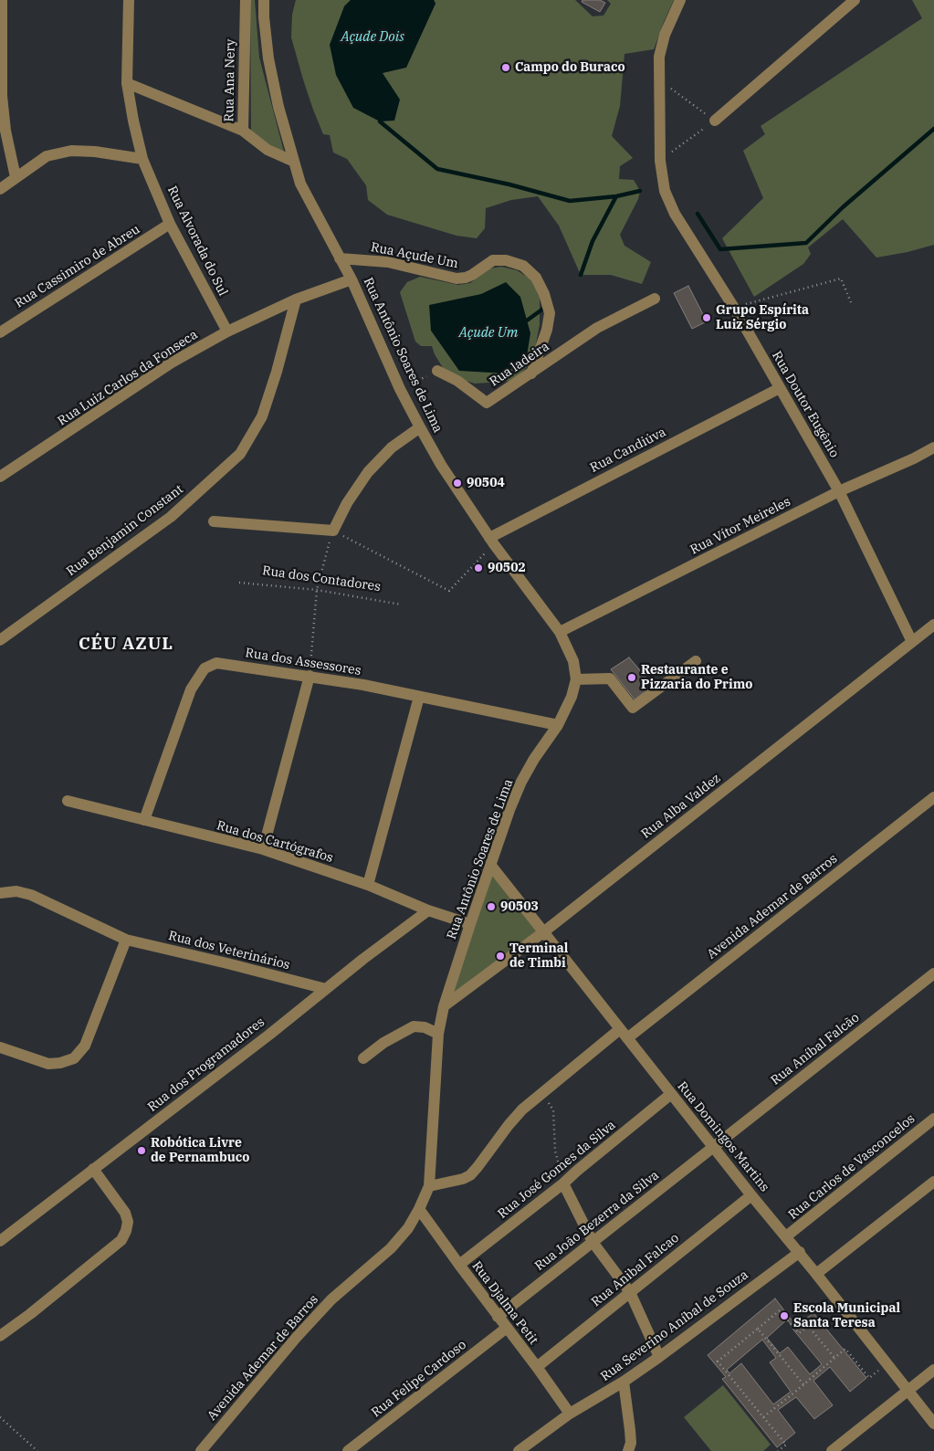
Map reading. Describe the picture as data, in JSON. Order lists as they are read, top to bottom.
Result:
{
  "streets": {
    "street": [
      "Rua Ana Nery",
      "Rua Alvorada do Sul",
      "Rua Açude Um",
      "Rua Cassimiro de Abreu",
      "Rua Antônio Soares de Lima",
      "Rua ladeira",
      "Rua Luiz Carlos da Fonseca",
      "Rua Doutor Eugênio",
      "Rua Candiúva",
      "Rua Vítor Meireles",
      "Rua Benjamin Constant",
      "Rua dos Assessores",
      "Rua Alba Valdez",
      "Rua dos Cartógrafos",
      "Avenida Ademar de Barros",
      "Rua dos Veterinários",
      "Rua Aníbal Falcão",
      "Rua dos Programadores",
      "Rua Domingos Martins",
      "Rua Carlos de Vasconcelos",
      "Rua José Gomes da Silva",
      "Rua João Bezerra da Silva",
      "Rua Anibal Falcao",
      "Rua Djalma Petit",
      "Rua Severino Aníbal de Souza",
      "Rua Felipe Cardoso"
    ],
    "path": ["Rua dos Contadores"]
  },
  "crossings": [
    ["Rua Ana Nery", "Rua Antônio Soares de Lima"],
    ["Rua Alvorada do Sul", "Rua Cassimiro de Abreu"],
    ["Rua Alvorada do Sul", "Rua Luiz Carlos da Fonseca"],
    ["Rua Açude Um", "Rua Antônio Soares de Lima"],
    ["Rua Açude Um", "Rua ladeira"],
    ["Rua Antônio Soares de Lima", "Rua Luiz Carlos da Fonseca"],
    ["Rua Antônio Soares de Lima", "Rua Candiúva"],
    ["Rua Antônio Soares de Lima", "Rua Vítor Meireles"],
    ["Rua Antônio Soares de Lima", "Rua dos Assessores"],
    ["Rua Antônio Soares de Lima", "Rua Alba Valdez"],
    ["Rua Antônio Soares de Lima", "Rua dos Cartógrafos"],
    ["Rua Antônio Soares de Lima", "Avenida Ademar de Barros"],
    ["Rua Antônio Soares de Lima", "Rua Domingos Martins"],
    ["Rua Luiz Carlos da Fonseca", "Rua Benjamin Constant"],
    ["Rua Doutor Eugênio", "Rua Candiúva"],
    ["Rua Doutor Eugênio", "Rua Vítor Meireles"],
    ["Rua Doutor Eugênio", "Rua Alba Valdez"],
    ["Rua dos Assessores", "Rua dos Cartógrafos"],
    ["Rua Alba Valdez", "Rua Domingos Martins"],
    ["Rua dos Cartógrafos", "Rua dos Programadores"],
    ["Avenida Ademar de Barros", "Rua Domingos Martins"],
    ["Avenida Ademar de Barros", "Rua Djalma Petit"],
    ["Rua dos Veterinários", "Rua dos Programadores"],
    ["Rua Aníbal Falcão", "Rua Domingos Martins"],
    ["Rua Aníbal Falcão", "Rua João Bezerra da Silva"],
    ["Rua Domingos Martins", "Rua Carlos de Vasconcelos"],
    ["Rua Domingos Martins", "Rua José Gomes da Silva"],
    ["Rua Domingos Martins", "Rua João Bezerra da Silva"],
    ["Rua Domingos Martins", "Rua Anibal Falcao"],
    ["Rua Domingos Martins", "Rua Severino Aníbal de Souza"],
    ["Rua José Gomes da Silva", "Rua Djalma Petit"],
    ["Rua João Bezerra da Silva", "Rua Djalma Petit"],
    ["Rua Anibal Falcao", "Rua Djalma Petit"],
    ["Rua Djalma Petit", "Rua Severino Aníbal de Souza"],
    ["Rua Djalma Petit", "Rua Felipe Cardoso"]
  ],
  "districts": ["CÉU AZUL"],
  "water": ["Açude Dois", "Açude Um"],
  "places": [
    "Campo do Buraco",
    "Grupo Espírita Luiz Sérgio",
    "90504",
    "90502",
    "Restaurante e Pizzaria do Primo",
    "90503",
    "Terminal de Timbi",
    "Robótica Livre de Pernambuco",
    "Escola Municipal Santa Teresa"
  ]
}
